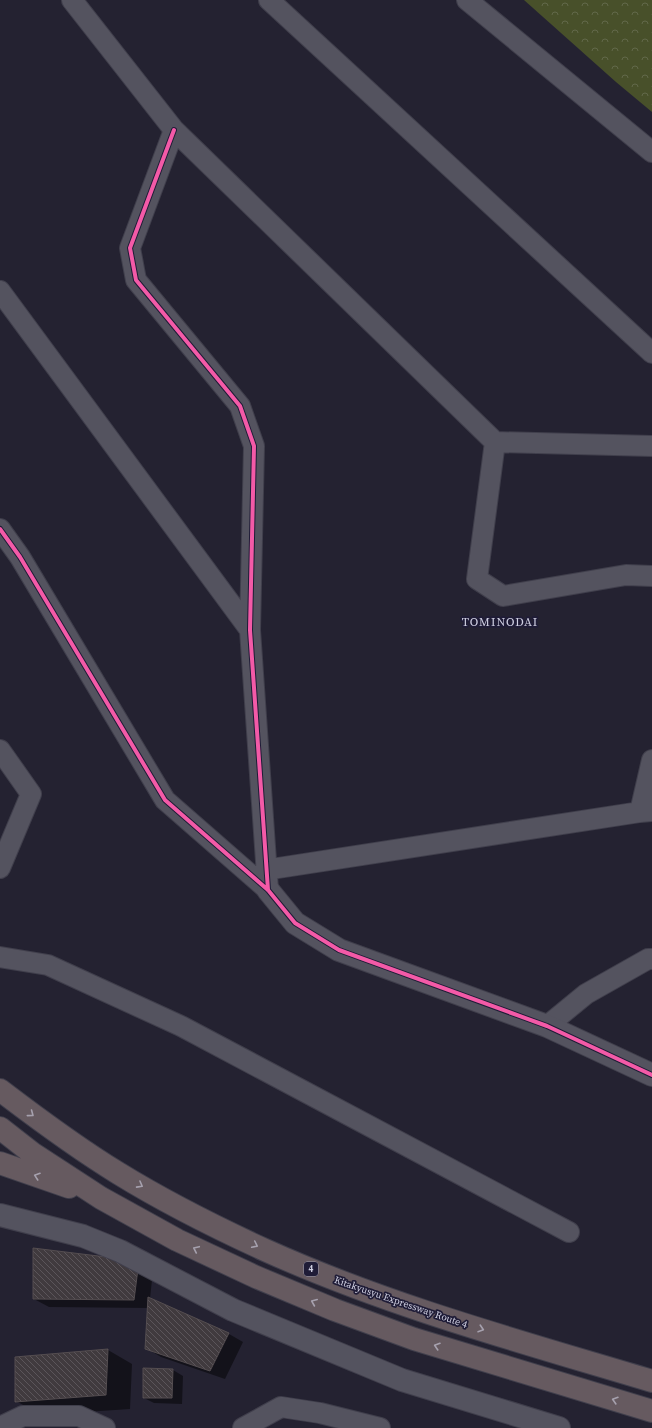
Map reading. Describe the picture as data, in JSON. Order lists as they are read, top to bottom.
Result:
{
  "streets": {
    "highway": ["4", "Kitakyusyu Expressway Route 4"]
  },
  "districts": ["TOMINODAI"]
}
